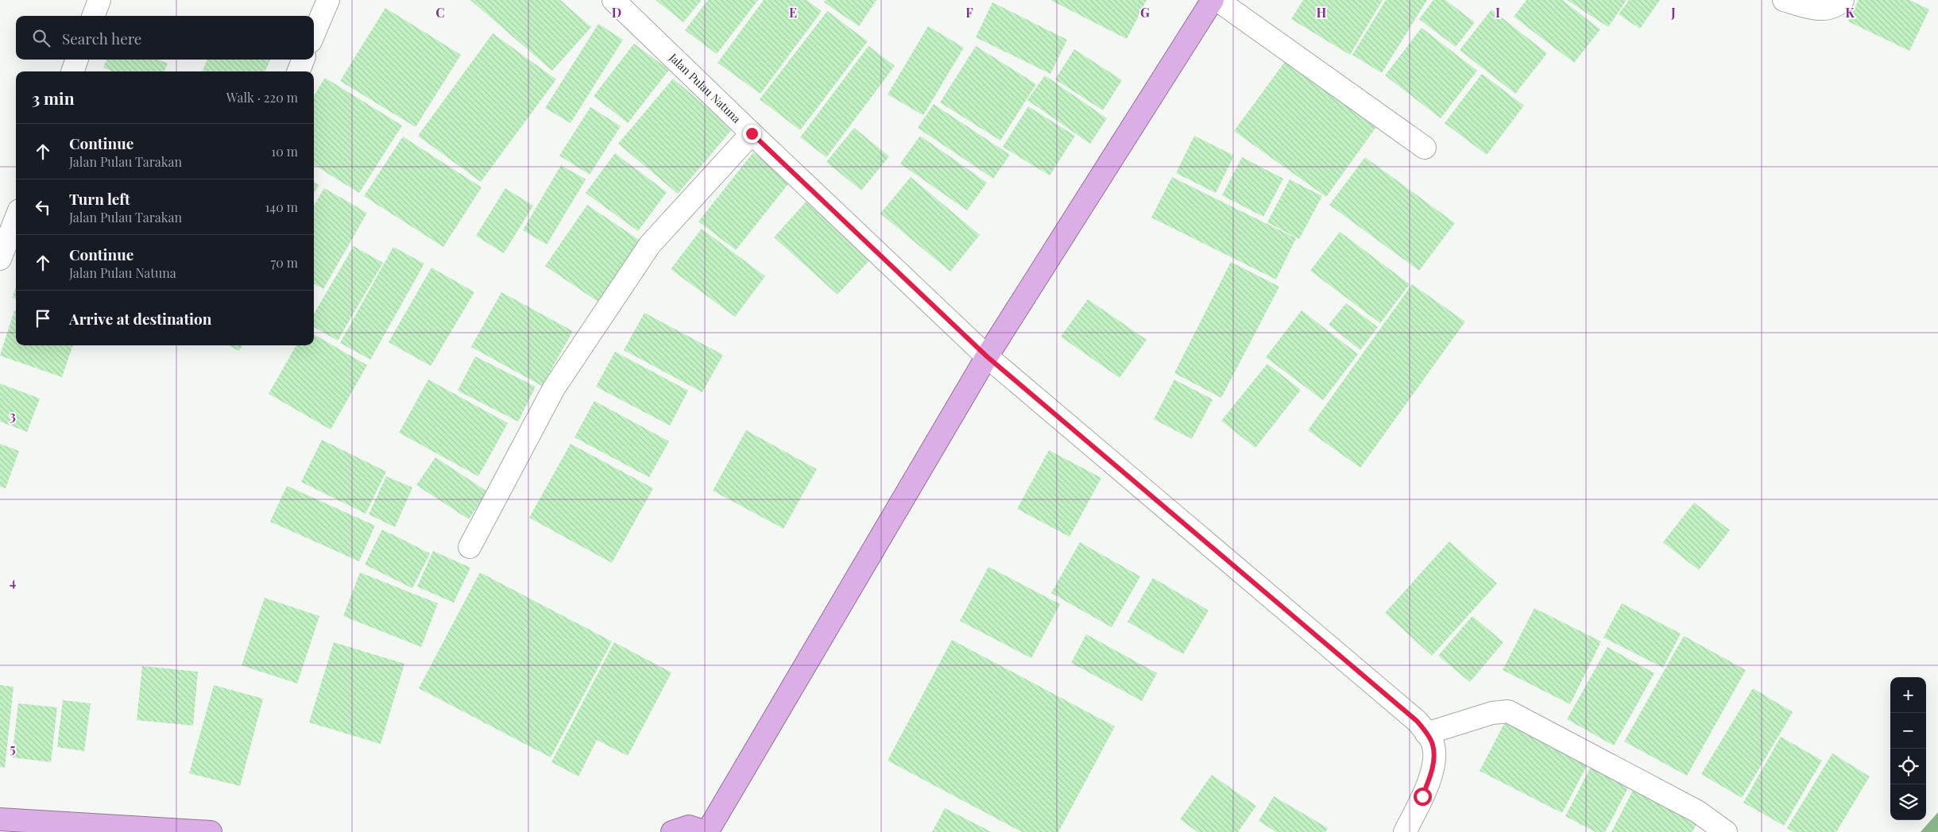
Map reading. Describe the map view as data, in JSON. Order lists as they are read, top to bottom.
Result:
{
  "streets": {
    "street": ["Jalan Pulau Natuna"]
  },
  "page": {
    "search": "Search here",
    "heading": ["3 min", "Walk · 220 m"],
    "list": [
      ["Continue", "Jalan Pulau Tarakan", "10 m"],
      ["Turn left", "Jalan Pulau Tarakan", "140 m"],
      ["Continue", "Jalan Pulau Natuna", "70 m"],
      "Arrive at destination"
    ],
    "map_buttons": ["+", "−"]
  },
  "grid": {
    "columns": [
      "C",
      "D",
      "E",
      "F",
      "G",
      "H",
      "I",
      "J",
      "K"
    ],
    "rows": ["3", "4", "5"]
  }
}
